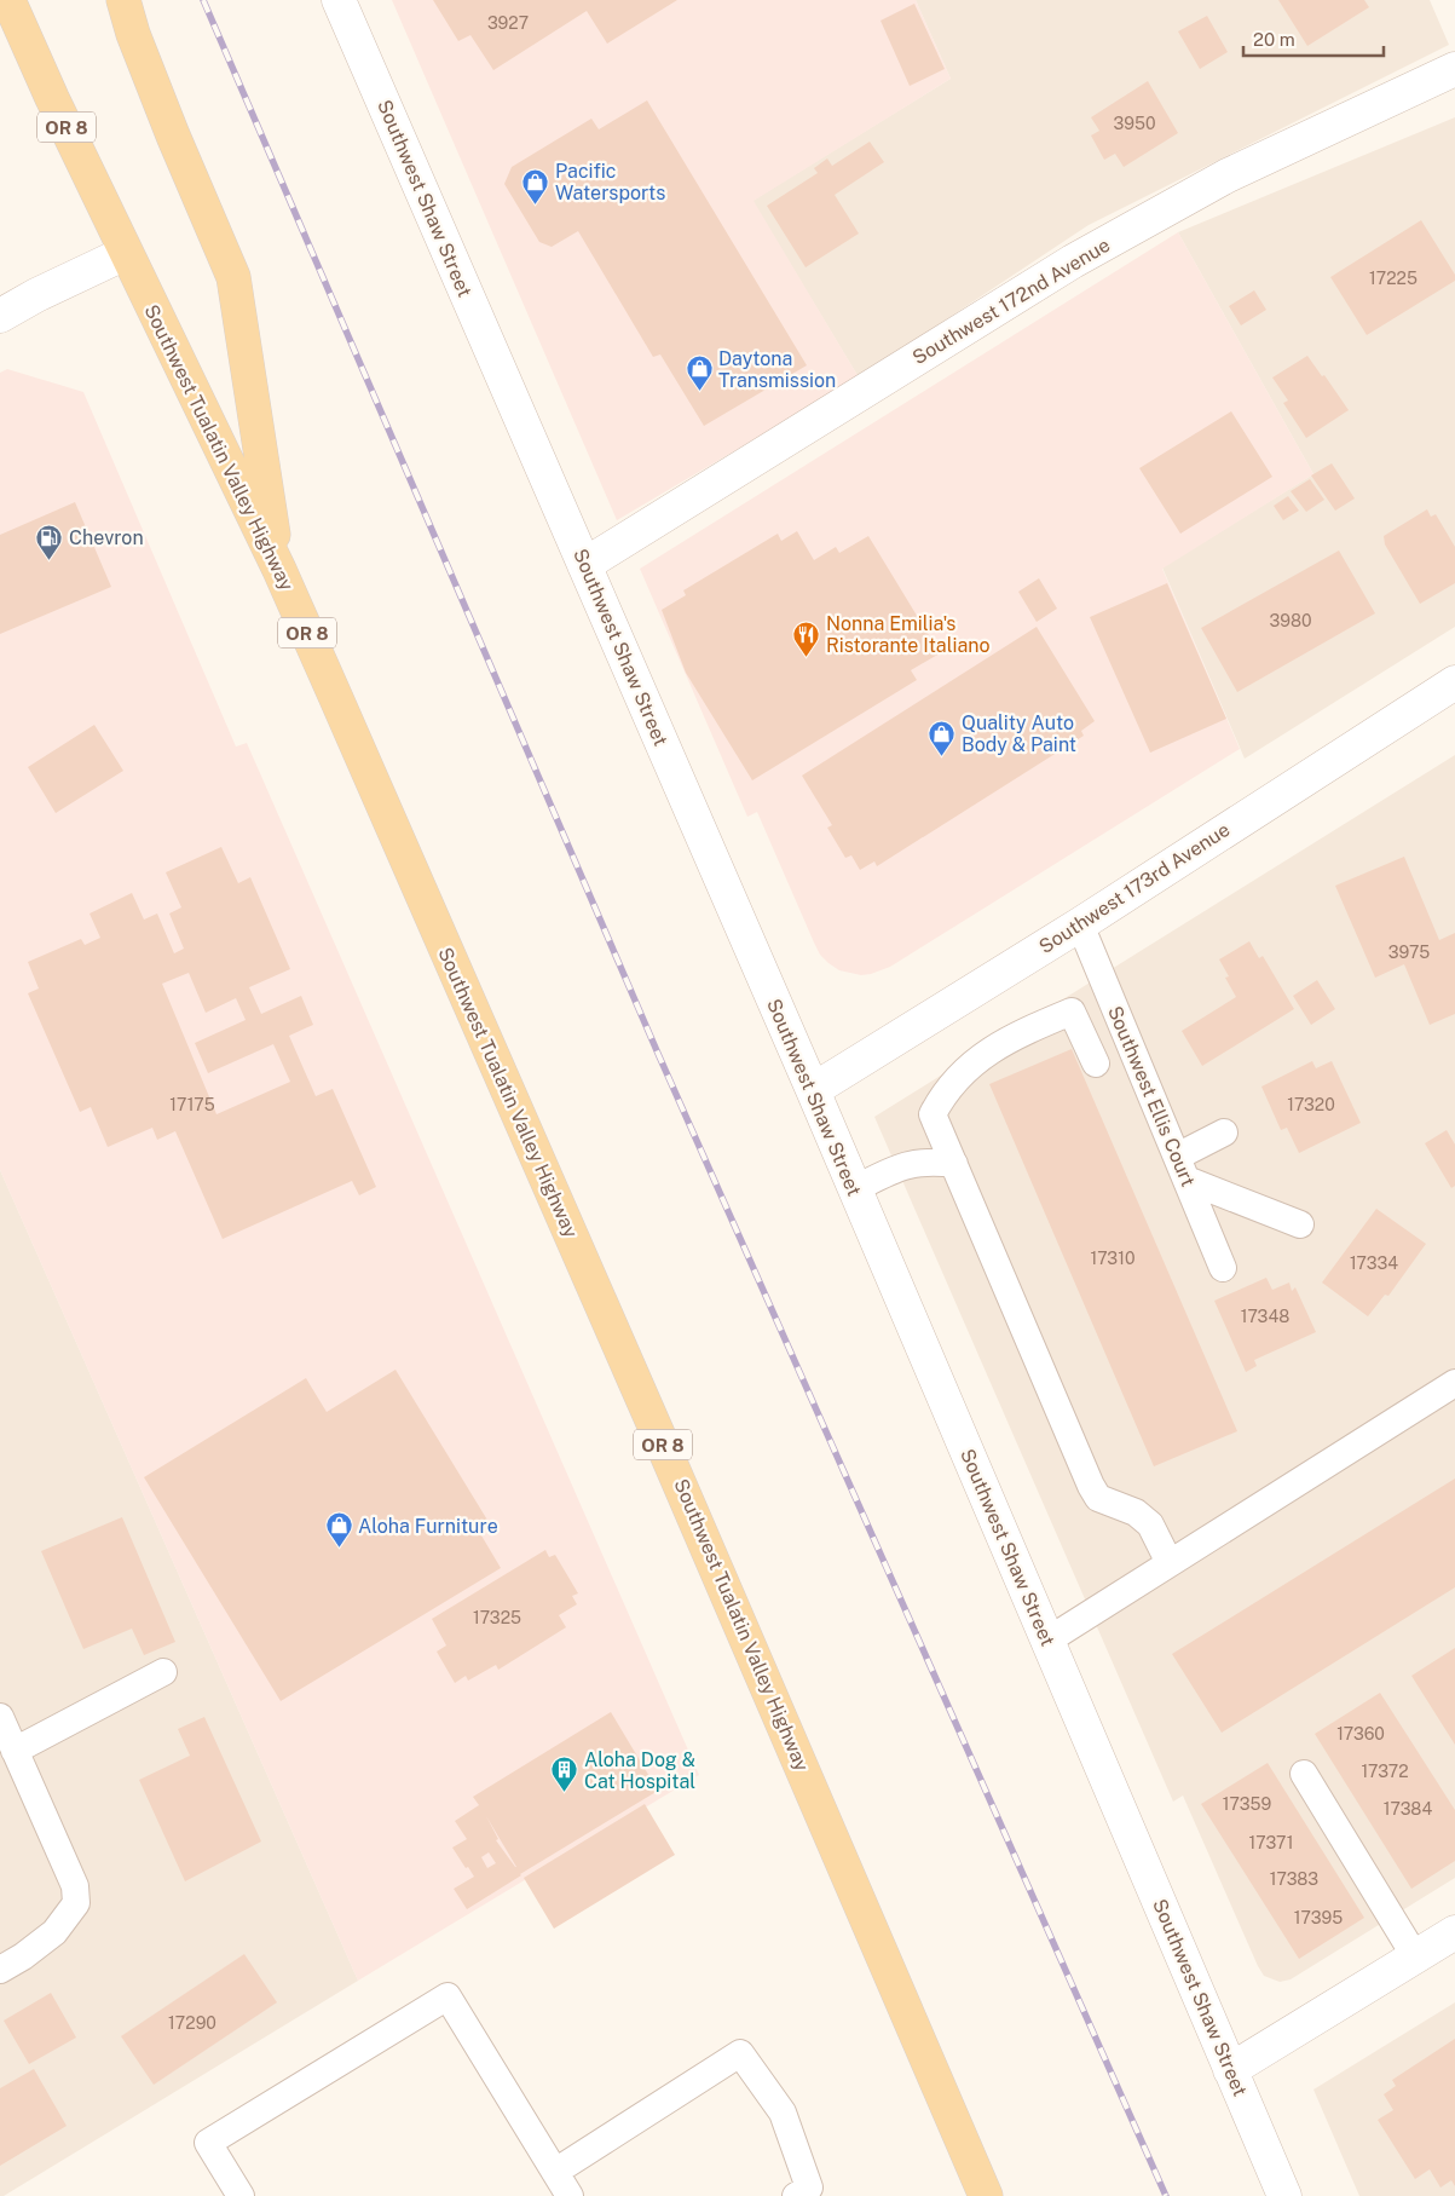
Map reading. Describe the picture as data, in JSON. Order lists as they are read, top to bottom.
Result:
{
  "streets": {
    "main road": ["OR 8", "Southwest Tualatin Valley Highway"],
    "street": ["Southwest Shaw Street", "Southwest 172nd Avenue", "Southwest 173rd Avenue"],
    "lane": ["Southwest Ellis Court"]
  },
  "crossings": [
    ["Southwest Shaw Street", "Southwest 172nd Avenue"],
    ["Southwest Shaw Street", "Southwest 173rd Avenue"],
    ["Southwest 173rd Avenue", "Southwest Ellis Court"]
  ],
  "places": {
    "shop": [
      "Pacific Watersports",
      "Daytona Transmission",
      "Quality Auto Body & Paint",
      "Aloha Furniture"
    ],
    "fuel station": ["Chevron"],
    "restaurant": ["Nonna Emilia's Ristorante Italiano"],
    "building": ["Aloha Dog & Cat Hospital"]
  },
  "house_numbers": [
    "3927",
    "3950",
    "17225",
    "3980",
    "3975",
    "17175",
    "17320",
    "17310",
    "17334",
    "17348",
    "17325",
    "17360",
    "17372",
    "17359",
    "17384",
    "17371",
    "17383",
    "17395",
    "17290"
  ],
  "scale_bar": "20 m"
}
